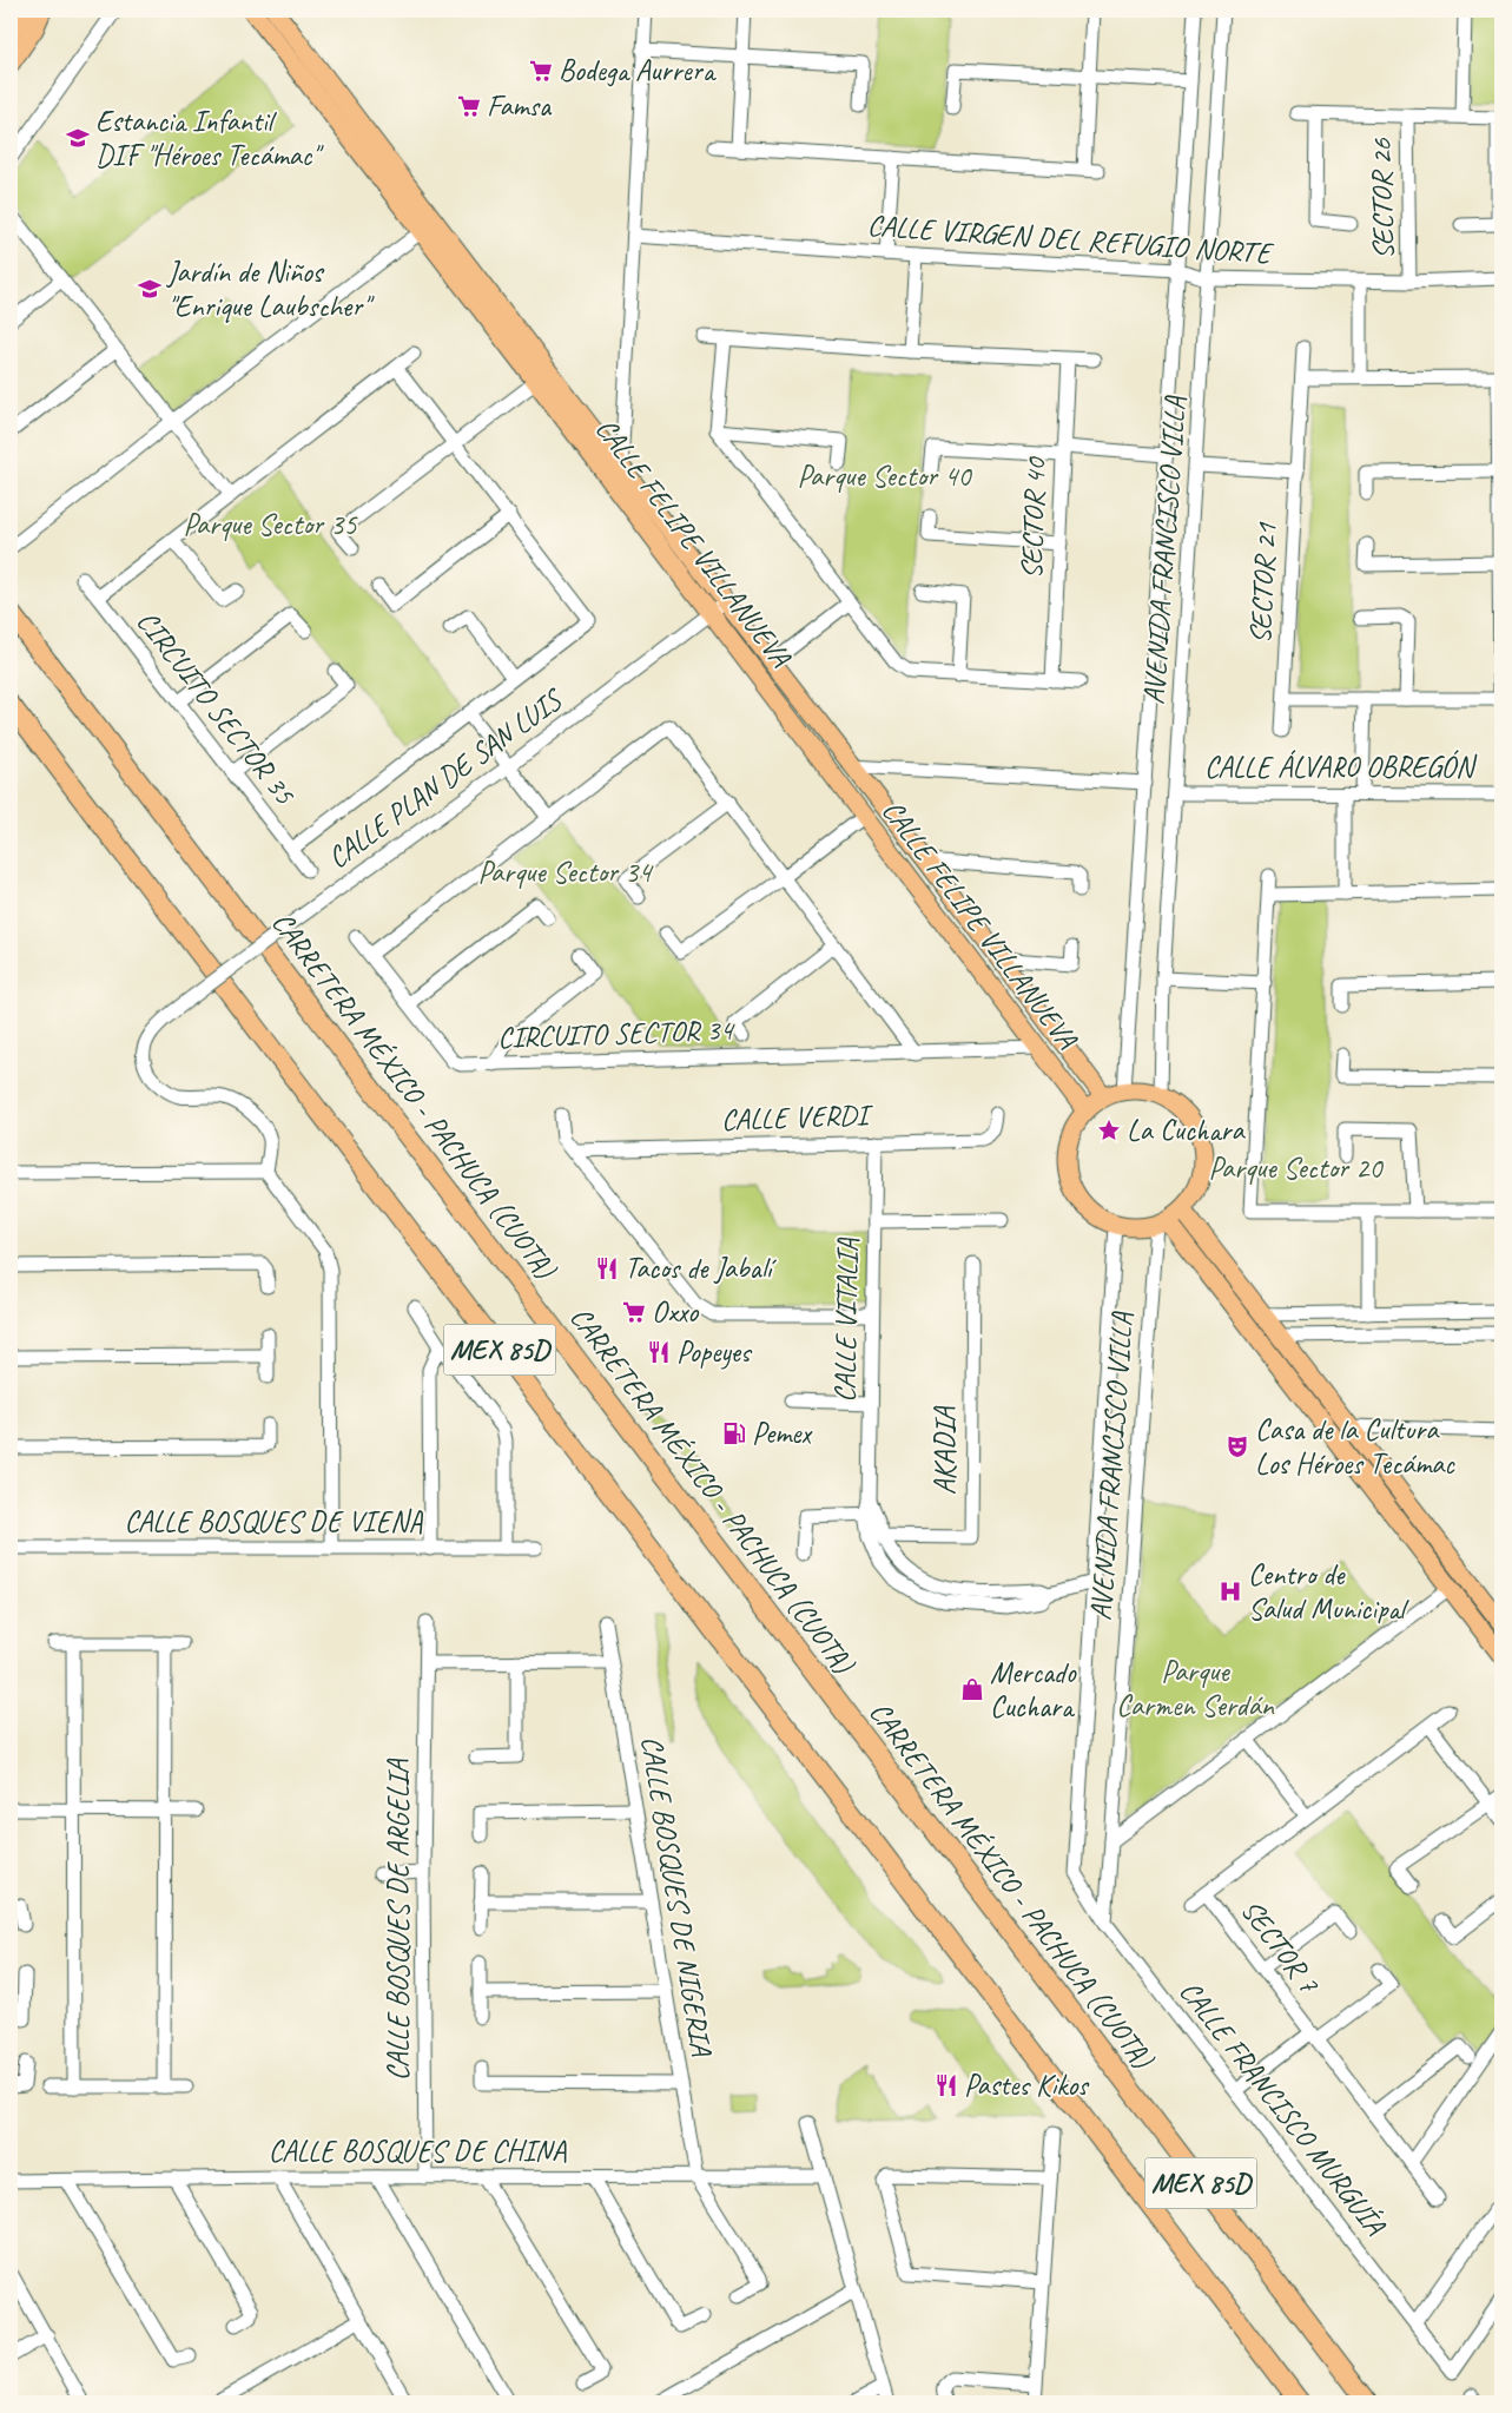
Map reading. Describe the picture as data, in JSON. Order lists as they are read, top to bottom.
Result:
{
  "streets": {
    "highway": ["CARRETERA MÉXICO - PACHUCA (CUOTA)", "MEX 85D"],
    "main road": ["CALLE FELIPE VILLANUEVA"],
    "street": [
      "SECTOR 26",
      "CALLE VIRGEN DEL REFUGIO NORTE",
      "SECTOR 40",
      "AVENIDA FRANCISCO VILLA",
      "SECTOR 21",
      "CIRCUITO SECTOR 35",
      "CALLE ÁLVARO OBREGÓN",
      "CALLE PLAN DE SAN LUIS",
      "CIRCUITO SECTOR 34",
      "CALLE VERDI",
      "CALLE VITALIA",
      "AKADIA",
      "CALLE BOSQUES DE VIENA",
      "CALLE BOSQUES DE NIGERIA",
      "CALLE BOSQUES DE ARGELIA",
      "SECTOR 7",
      "CALLE FRANCISCO MURGUÍA",
      "CALLE BOSQUES DE CHINA"
    ]
  },
  "crossings": [
    ["SECTOR 26", "CALLE VIRGEN DEL REFUGIO NORTE"],
    ["CALLE VIRGEN DEL REFUGIO NORTE", "AVENIDA FRANCISCO VILLA"],
    ["CALLE FELIPE VILLANUEVA", "AVENIDA FRANCISCO VILLA"],
    ["CALLE FELIPE VILLANUEVA", "CALLE PLAN DE SAN LUIS"],
    ["CALLE FELIPE VILLANUEVA", "CIRCUITO SECTOR 34"],
    ["AVENIDA FRANCISCO VILLA", "CALLE ÁLVARO OBREGÓN"],
    ["AVENIDA FRANCISCO VILLA", "CALLE VITALIA"],
    ["AVENIDA FRANCISCO VILLA", "CALLE FRANCISCO MURGUÍA"],
    ["CALLE VERDI", "CALLE VITALIA"],
    ["CALLE VITALIA", "AKADIA"],
    ["CALLE BOSQUES DE NIGERIA", "CALLE BOSQUES DE CHINA"],
    ["CALLE BOSQUES DE ARGELIA", "CALLE BOSQUES DE CHINA"],
    ["SECTOR 7", "CALLE FRANCISCO MURGUÍA"]
  ],
  "parks": [
    "Parque Sector 40",
    "Parque Sector 35",
    "Parque Sector 34",
    "Parque Sector 20",
    "Parque Carmen Serdán"
  ],
  "places": {
    "supermarket": ["Bodega Aurrera", "Famsa", "Oxxo"],
    "school or university": ["Estancia Infantil DIF \"Héroes Tecámac\"", "Jardín de Niños \"Enrique Laubscher\""],
    "place": ["La Cuchara"],
    "restaurant": ["Tacos de Jabalí", "Popeyes", "Pastes Kikos"],
    "fuel station": ["Pemex"],
    "theatre": ["Casa de la Cultura Los Héroes Tecámac"],
    "hospital": ["Centro de Salud Municipal"],
    "shop": ["Mercado Cuchara"]
  }
}
